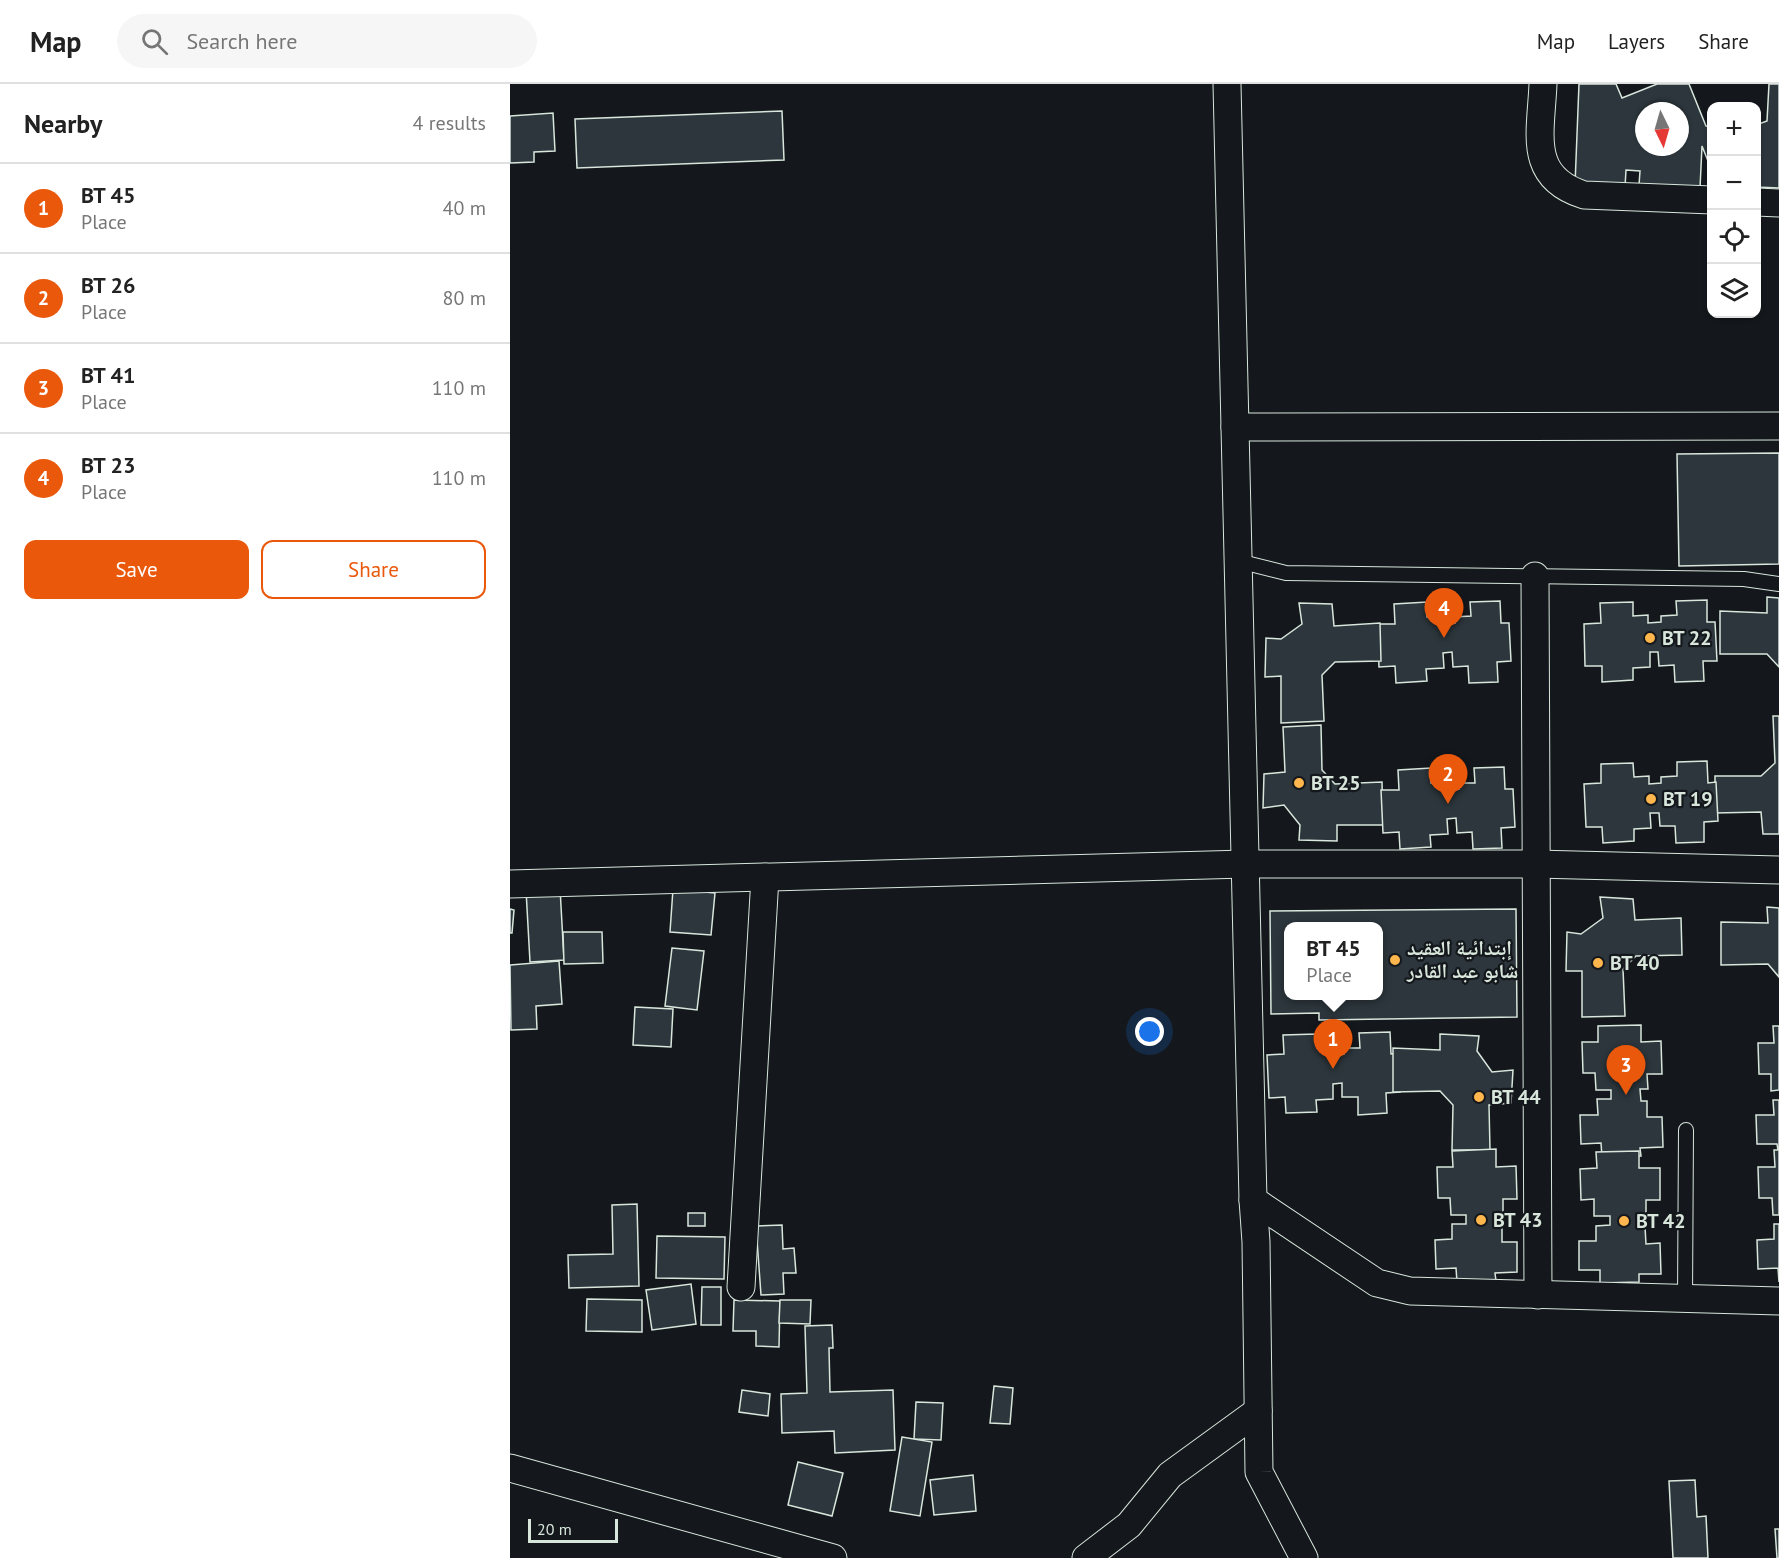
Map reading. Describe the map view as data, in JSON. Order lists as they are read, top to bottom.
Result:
{
  "places": [
    "BT 22",
    "BT 25",
    "BT 19",
    "إبتدائية العقيد شابو عبد القادر",
    "BT 40",
    "BT 44",
    "BT 43",
    "BT 42"
  ],
  "scale_bar": "20 m",
  "north": "bottom",
  "page": {
    "header": "Map",
    "search": "Search here",
    "nav": ["Map", "Layers", "Share"],
    "heading": ["Nearby", "4 results"],
    "map_buttons": ["+", "−"],
    "list": [
      {
        "mark": "1",
        "name": "BT 45",
        "note": "Place",
        "value": "40 m"
      },
      {
        "mark": "2",
        "name": "BT 26",
        "note": "Place",
        "value": "80 m"
      },
      {
        "mark": "3",
        "name": "BT 41",
        "note": "Place",
        "value": "110 m"
      },
      {
        "mark": "4",
        "name": "BT 23",
        "note": "Place",
        "value": "110 m"
      }
    ],
    "buttons": ["Save", "Share"],
    "pins": [
      "4",
      "2",
      "1",
      "3"
    ],
    "popup": ["BT 45", "Place"],
    "scale": "20 m"
  }
}
